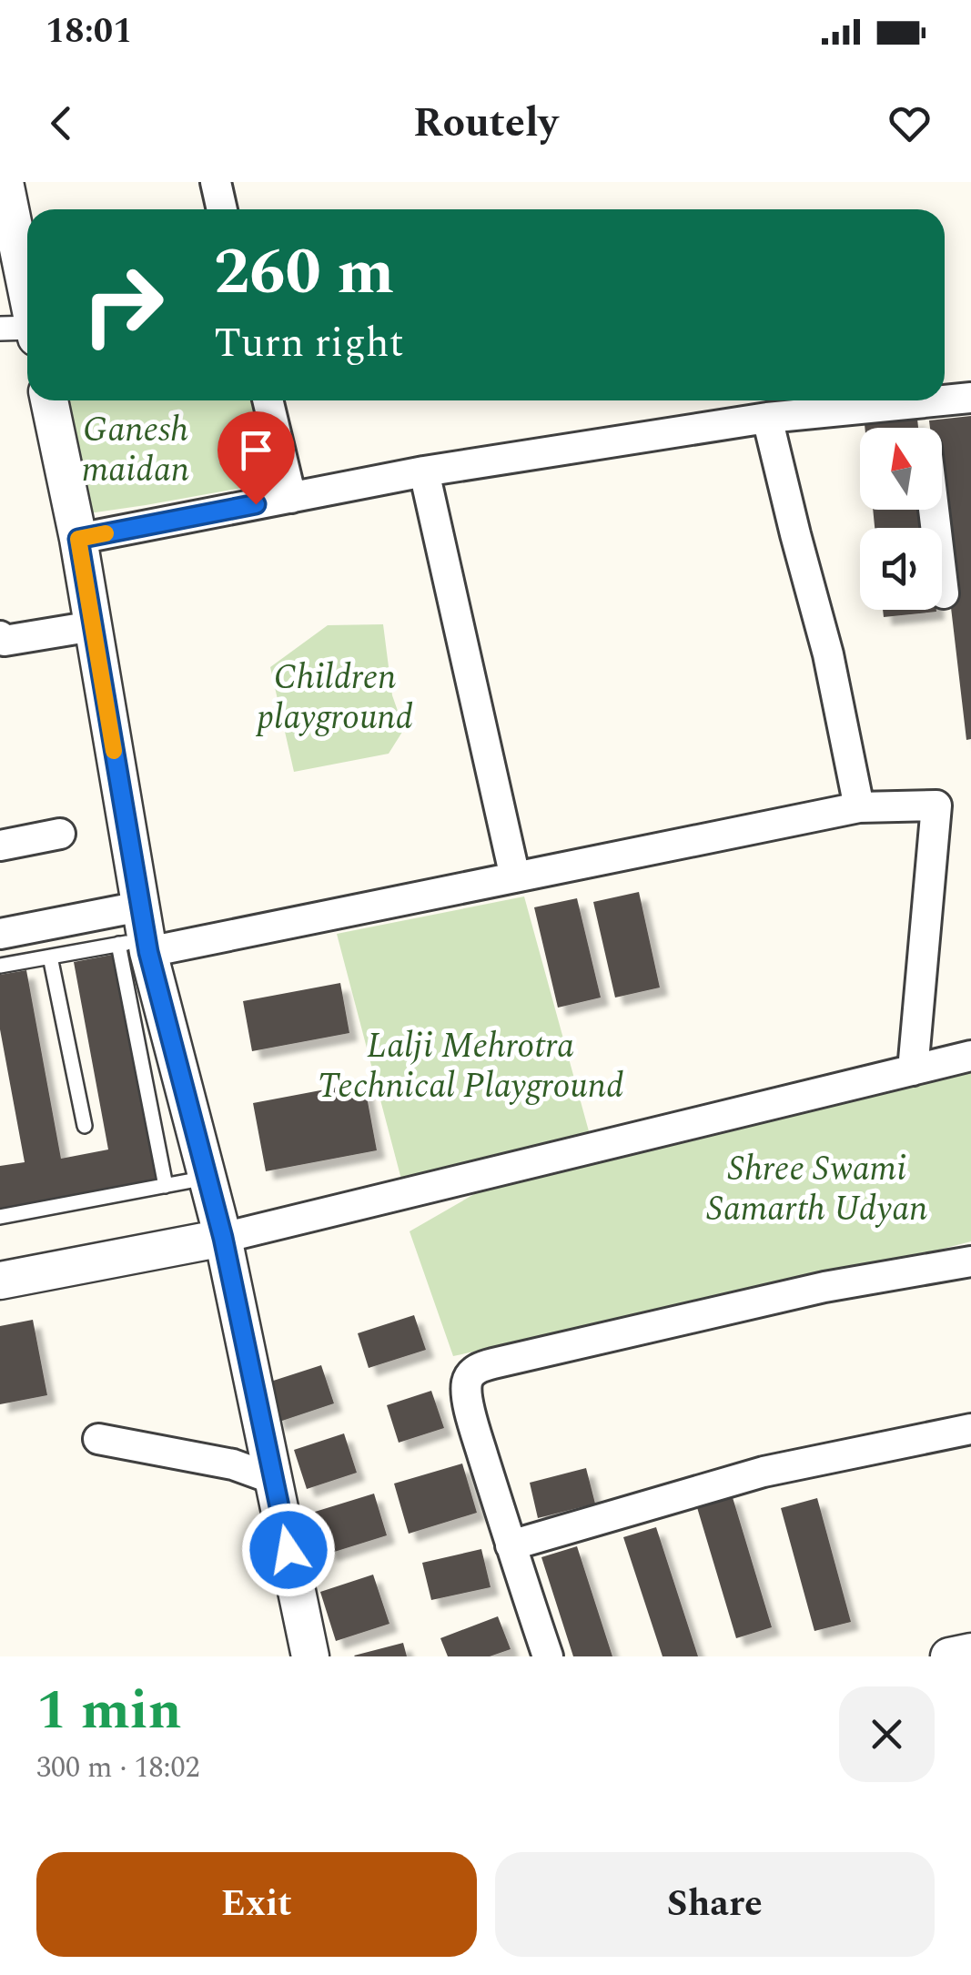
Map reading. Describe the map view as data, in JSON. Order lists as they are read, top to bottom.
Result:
{
  "parks": [
    "Ganesh maidan",
    "Children playground",
    "Lalji Mehrotra Technical Playground",
    "Shree Swami Samarth Udyan"
  ],
  "north": "top",
  "page": {
    "status": "18:01",
    "header": "Routely",
    "turn": ["260 m", "Turn right"],
    "heading": ["1 min", "300 m · 18:02"],
    "buttons": ["Exit", "Share"]
  }
}
